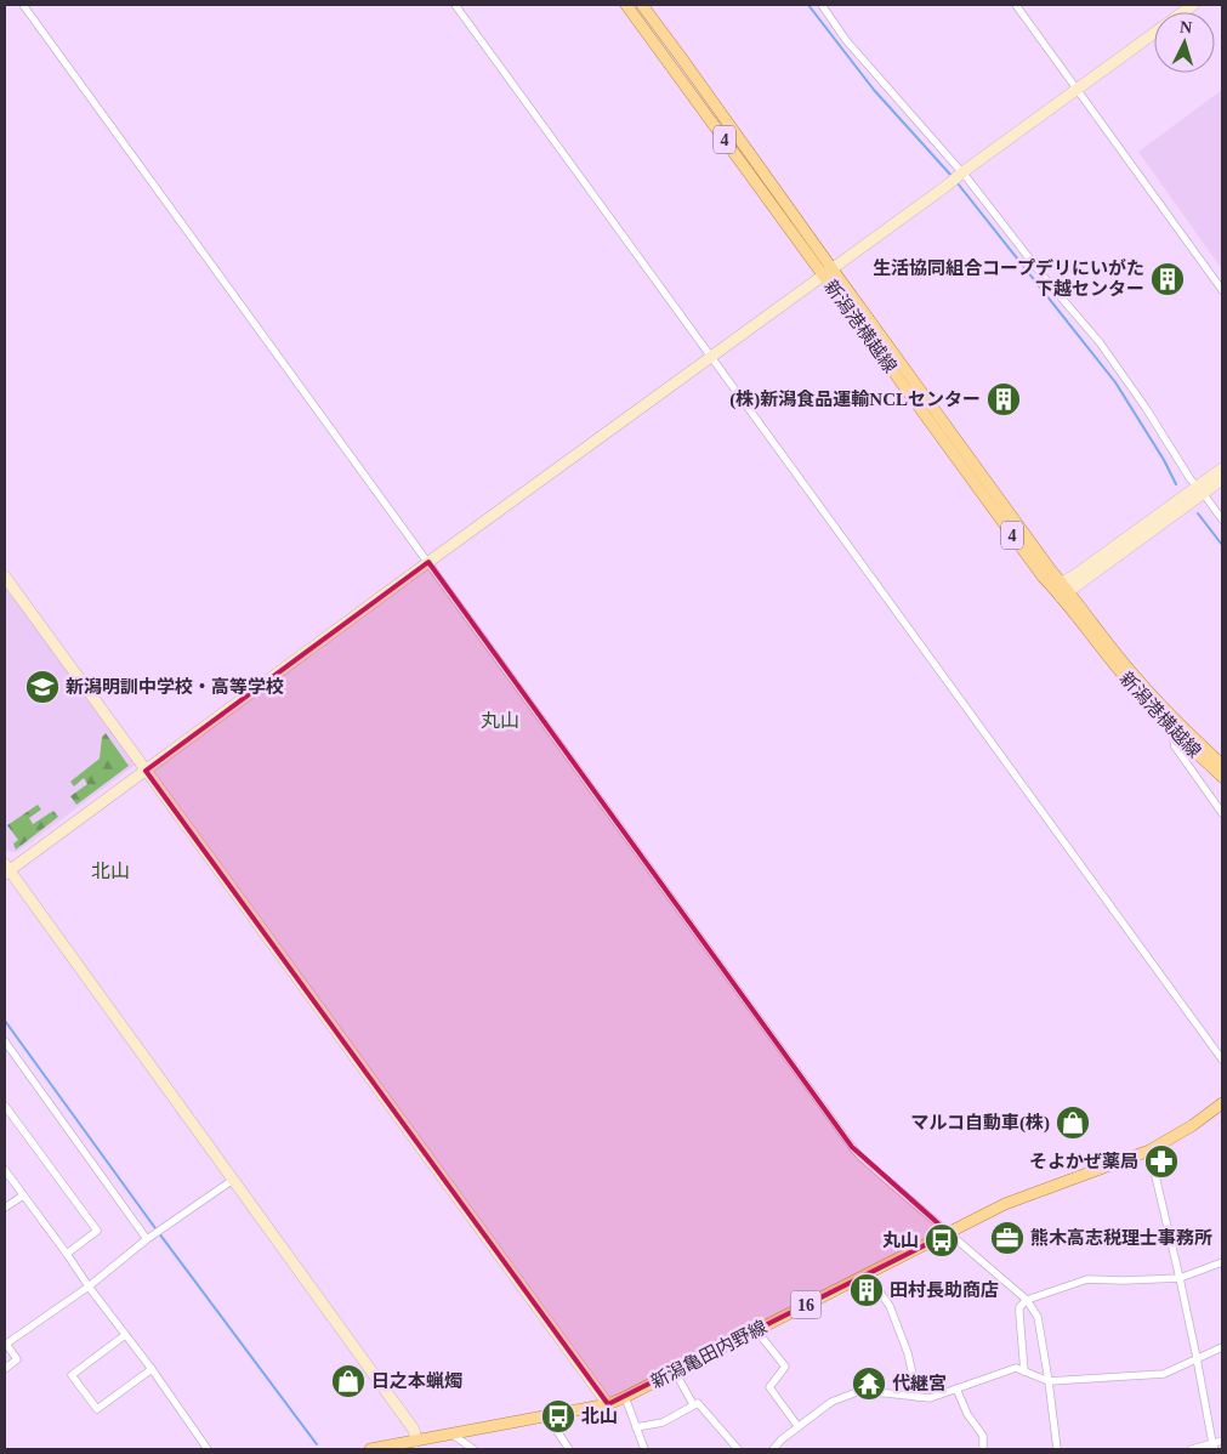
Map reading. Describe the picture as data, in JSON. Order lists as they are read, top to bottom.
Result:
{
  "streets": {
    "main road": [
      "4",
      "新潟港横越線",
      "16",
      "新潟亀田内野線"
    ]
  },
  "districts": ["丸山", "北山"],
  "places": {
    "building": ["生活協同組合コープデリにいがた 下越センター", "(株)新潟食品運輸NCLセンター", "田村長助商店"],
    "school or university": ["新潟明訓中学校・高等学校"],
    "shop": ["マルコ自動車(株)", "日之本蝋燭"],
    "pharmacy": ["そよかぜ薬局"],
    "office": ["熊木高志税理士事務所"],
    "bus stop": ["丸山", "北山"],
    "temple": ["代継宮"]
  },
  "north": "top"
}
